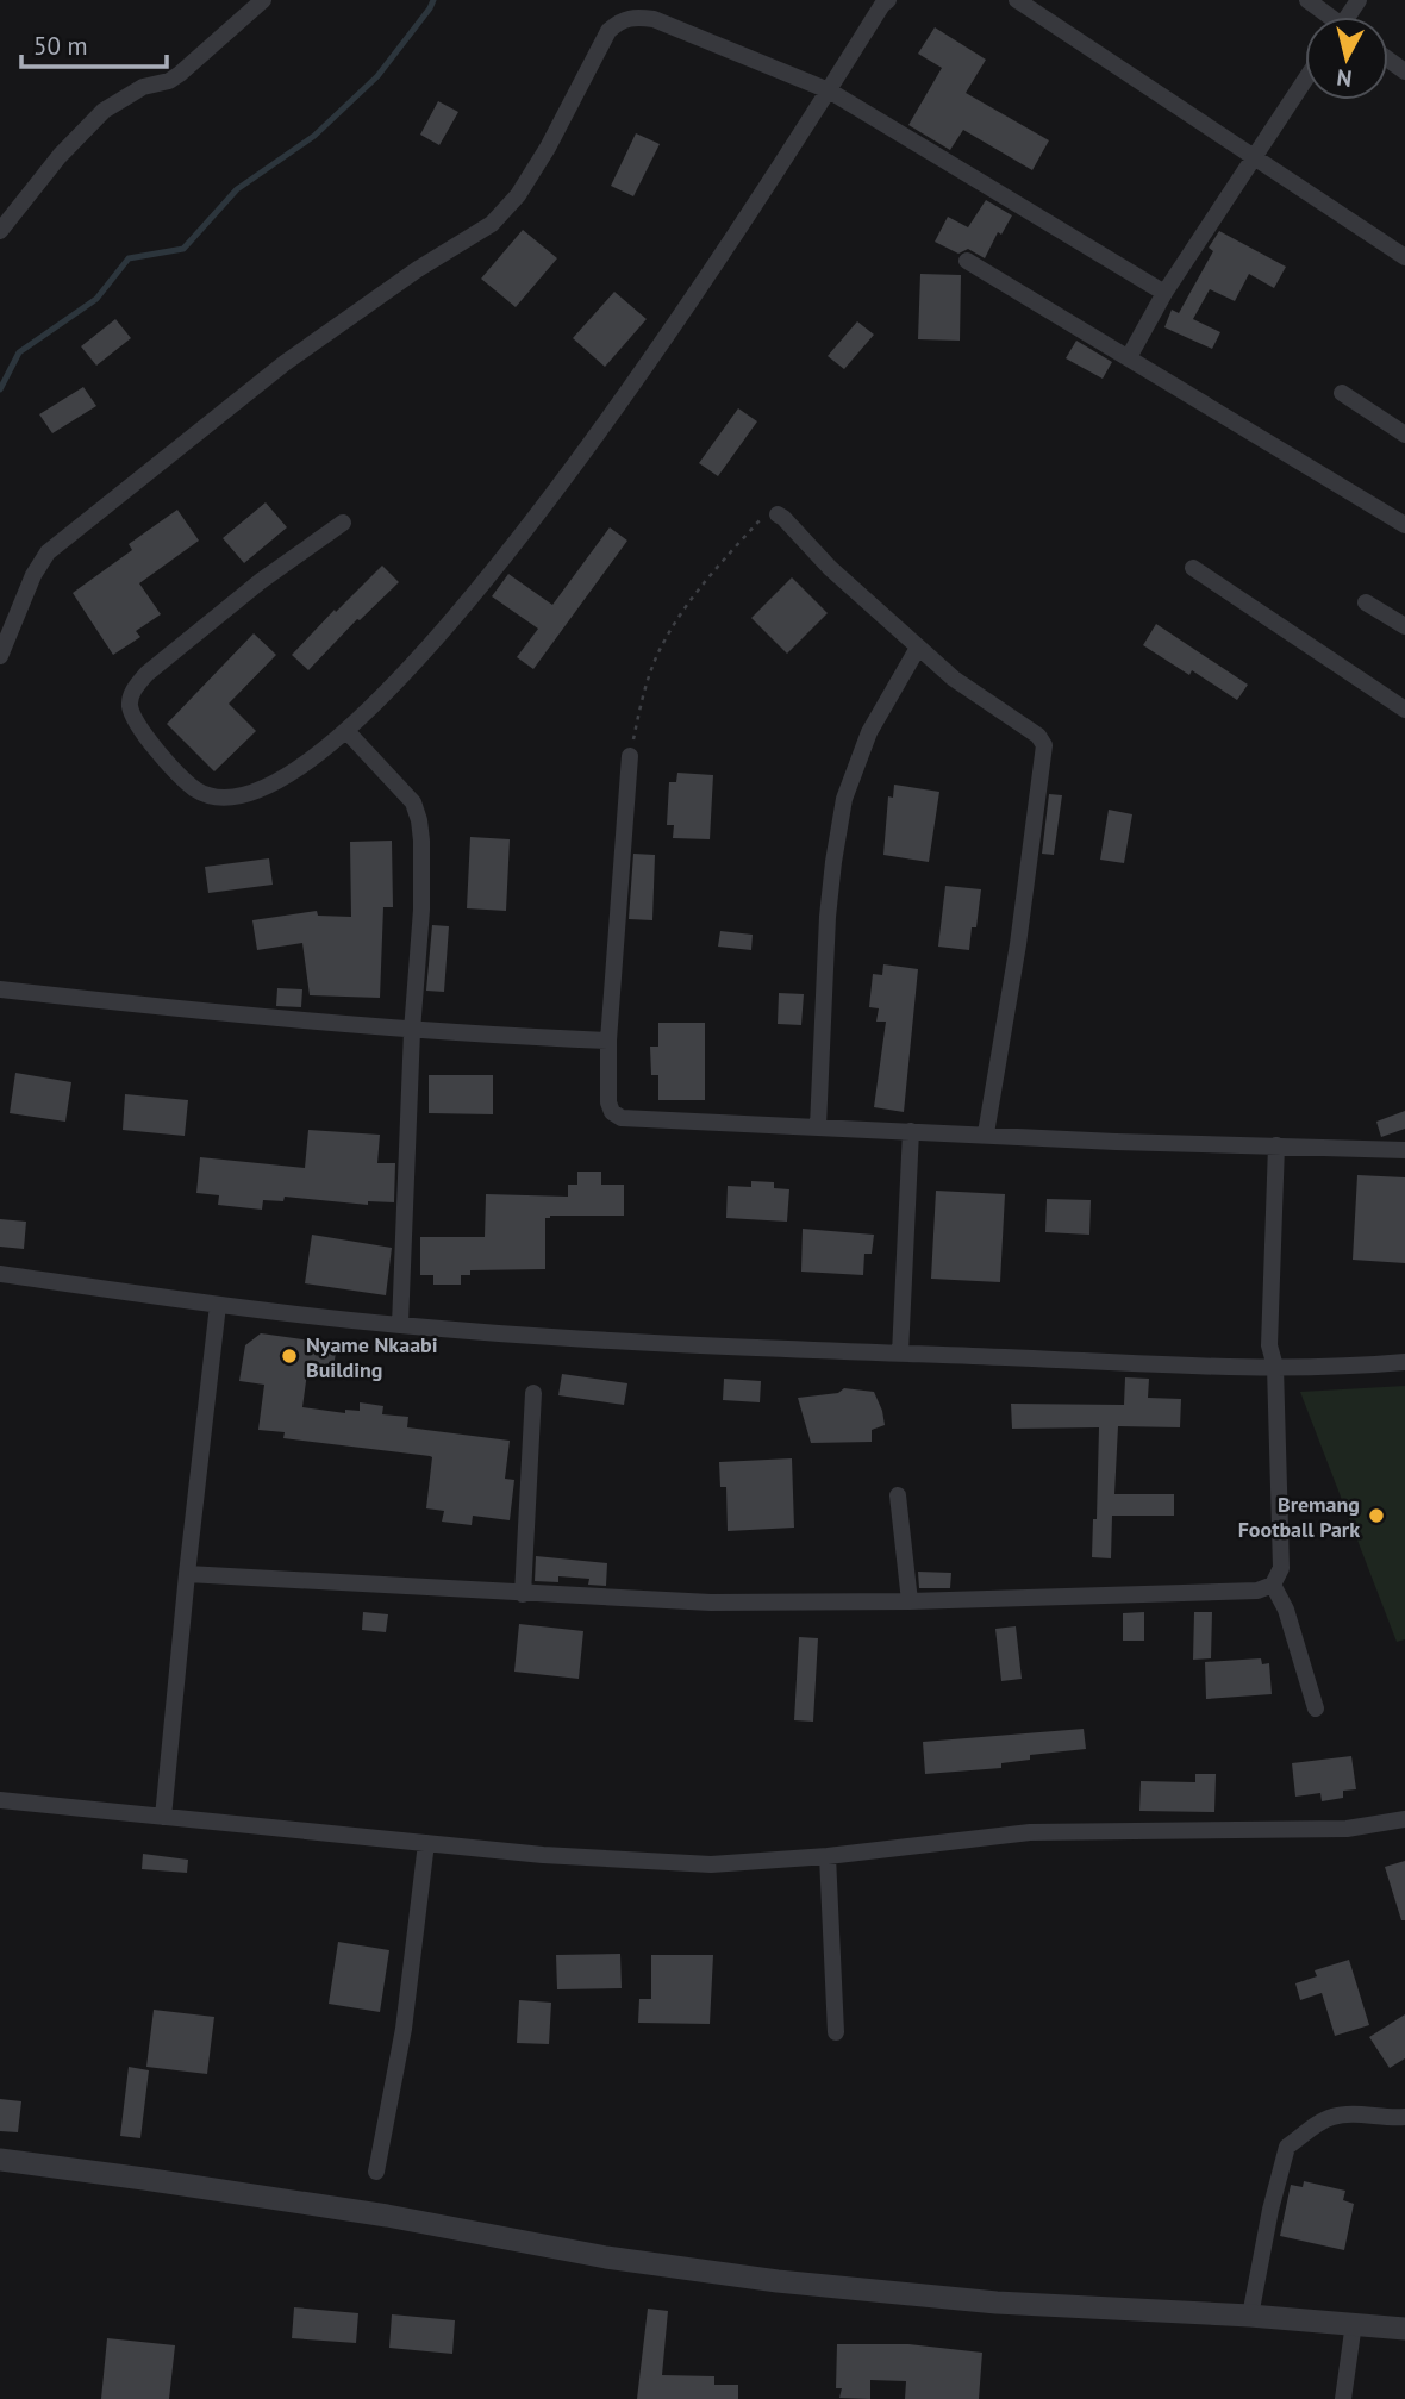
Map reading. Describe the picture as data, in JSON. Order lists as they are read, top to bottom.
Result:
{
  "places": ["Nyame Nkaabi Building", "Bremang Football Park"],
  "scale_bar": "50 m",
  "north": "bottom"
}
